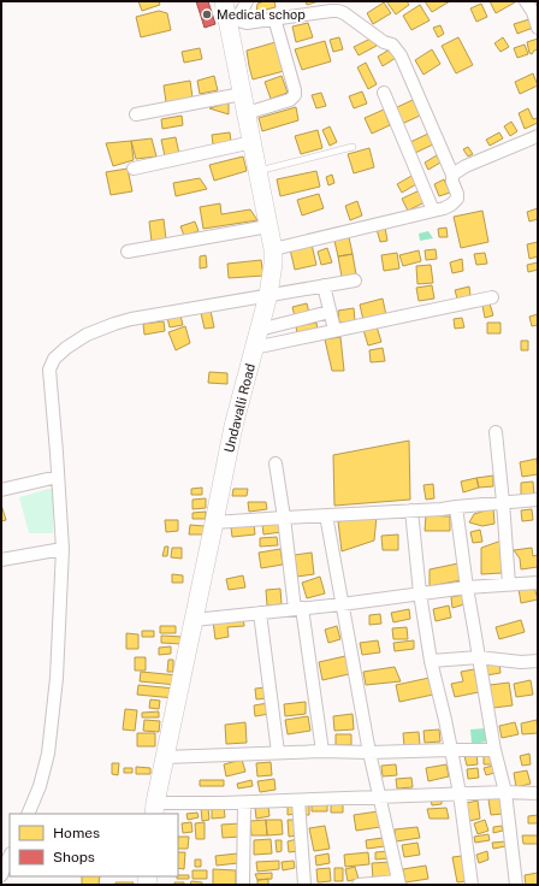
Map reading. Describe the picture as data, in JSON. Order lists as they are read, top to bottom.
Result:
{
  "streets": {
    "main road": ["Undavalli Road"]
  },
  "places": ["Medical schop"],
  "legend": ["Homes", "Shops"]
}
